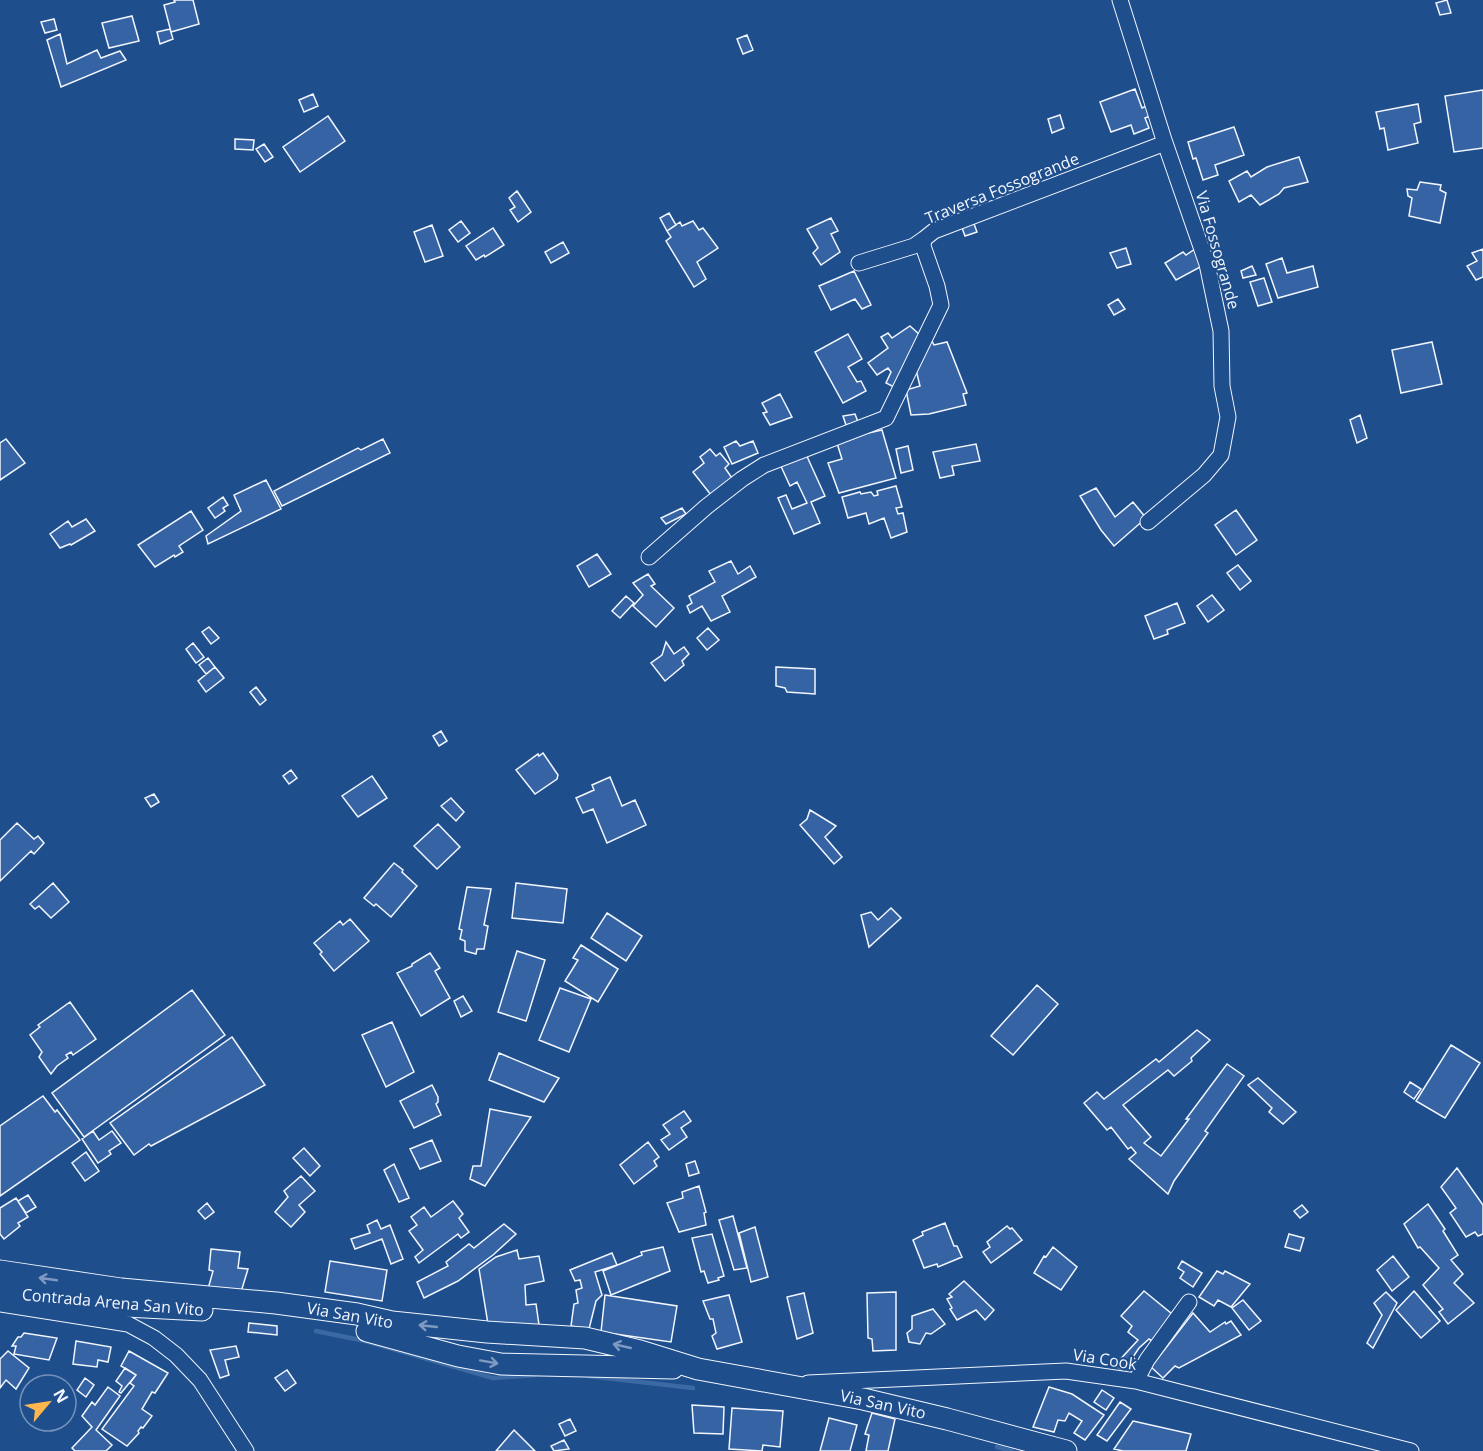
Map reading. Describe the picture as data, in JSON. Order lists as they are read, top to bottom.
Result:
{
  "streets": {
    "street": [
      "Traversa Fossogrande",
      "Via Fossogrande",
      "Contrada Arena San Vito",
      "Via San Vito",
      "Via Cook"
    ]
  },
  "crossings": [
    ["Traversa Fossogrande", "Via Fossogrande"],
    ["Contrada Arena San Vito", "Via San Vito"],
    ["Via San Vito", "Via Cook"]
  ],
  "north": "top right"
}
